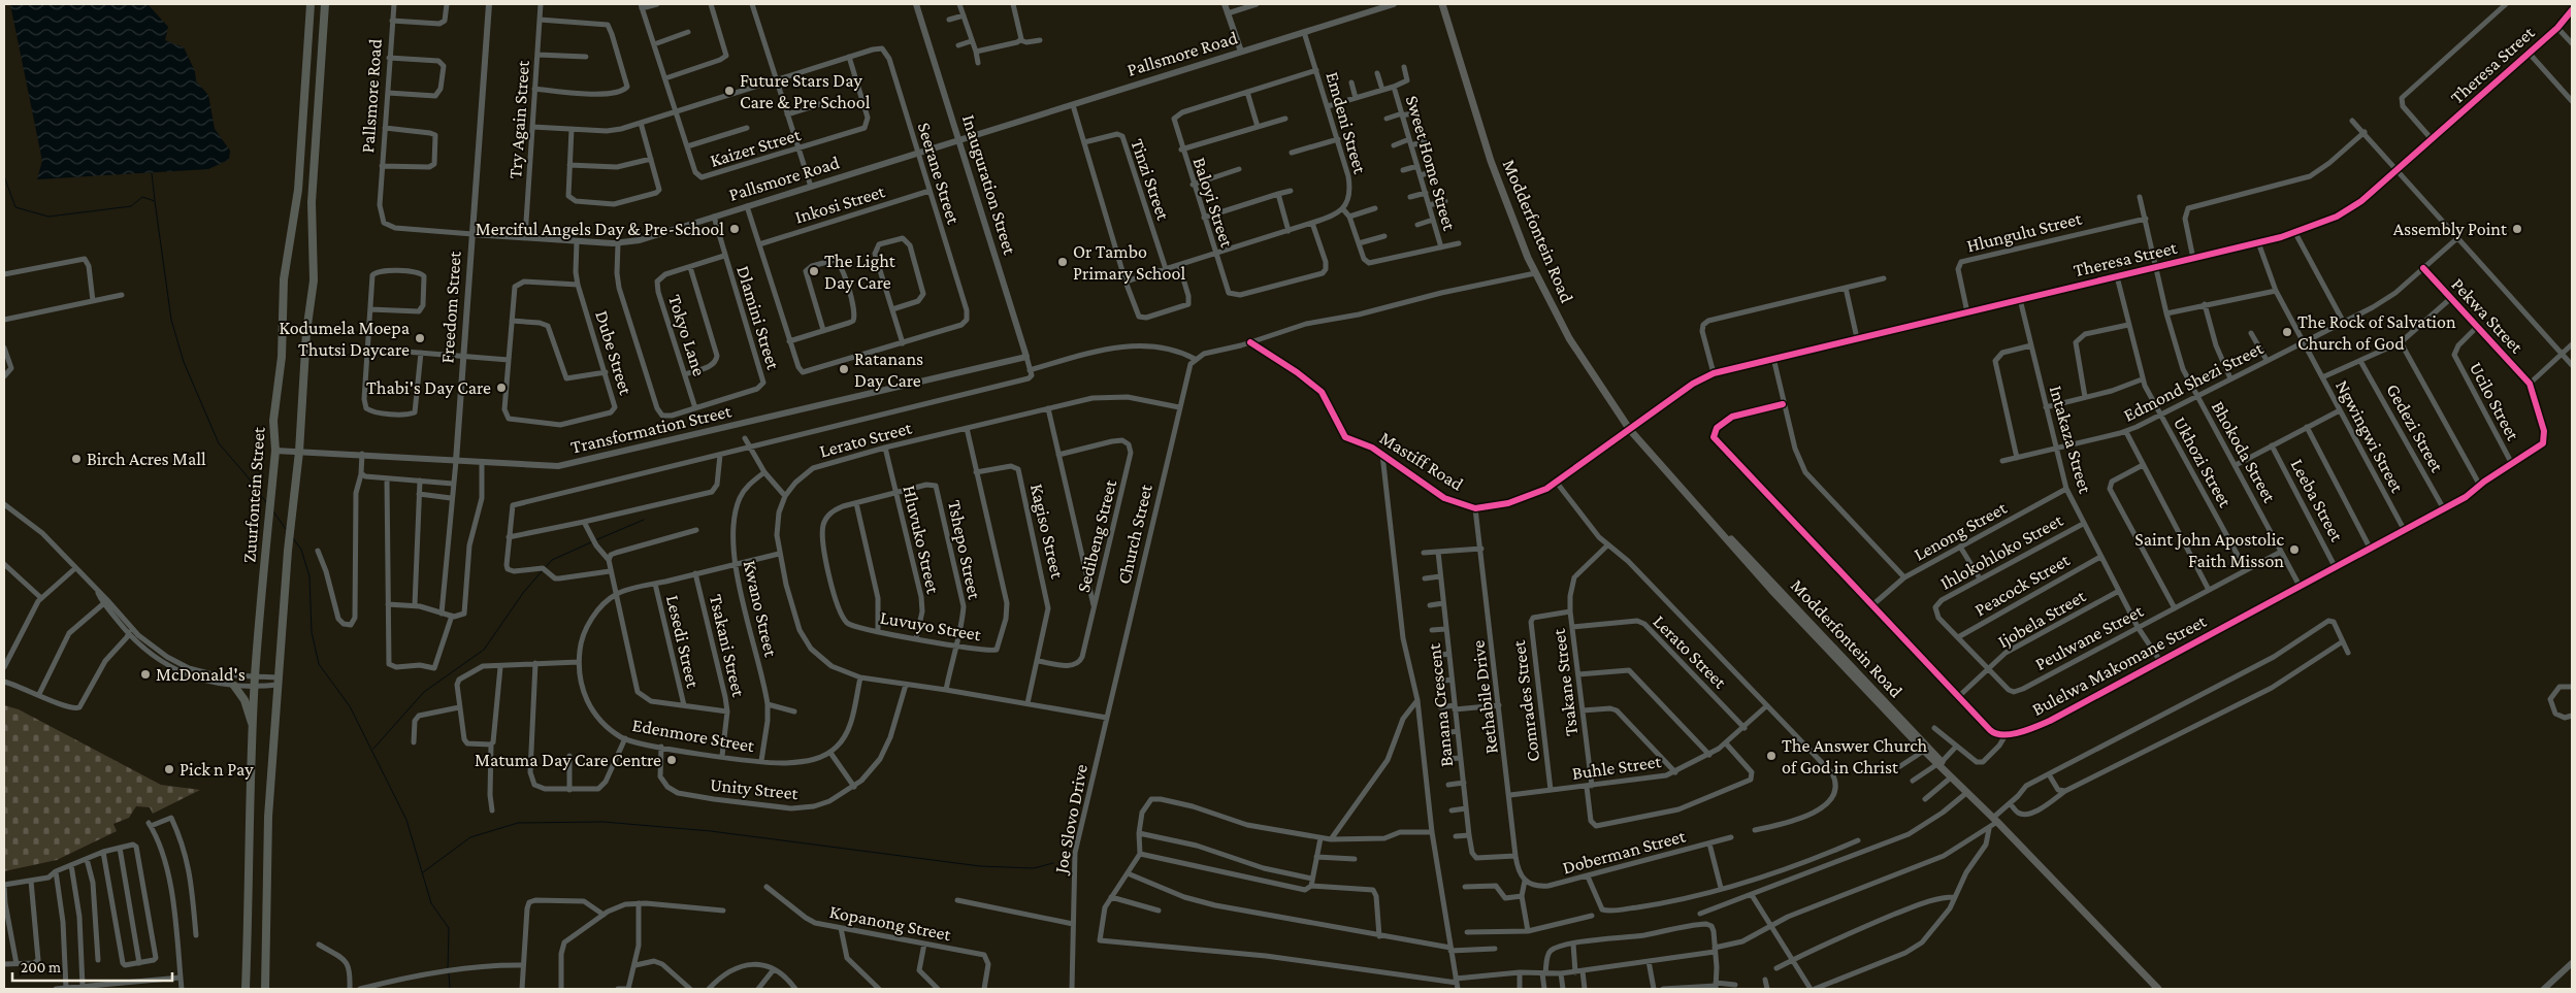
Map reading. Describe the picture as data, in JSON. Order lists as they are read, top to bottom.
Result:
{
  "streets": {
    "main road": ["Modderfontein Road", "Zuurfontein Street"],
    "street": [
      "Pallsmore Road",
      "Theresa Street",
      "Try Again Street",
      "Emdeni Street",
      "Kaizer Street",
      "Sweet Home Street",
      "Seerane Street",
      "Tinzi Street",
      "Inauguration Street",
      "Baloyi Street",
      "Inkosi Street",
      "Hlungulu Street",
      "Freedom Street",
      "Pekwa Street",
      "Dlamini Street",
      "Tokyo Lane",
      "Dube Street",
      "Edmond Shezi Street",
      "Ucilo Street",
      "Gedezi Street",
      "Transformation Street",
      "Ngwingwi Street",
      "Lerato Street",
      "Intakaza Street",
      "Bhokoda Street",
      "Mastiff Road",
      "Ukhozi Street",
      "Leeba Street",
      "Kagiso Street",
      "Lenong Street",
      "Church Street",
      "Sedibeng Street",
      "Hluvuko Street",
      "Tshepo Street",
      "Ihlokohloko Street",
      "Peacock Street",
      "Kwano Street",
      "Ijobela Street",
      "Luvuyo Street",
      "Peulwane Street",
      "Lesedi Street",
      "Tsakani Street",
      "Bulelwa Makomane Street",
      "Tsakane Street",
      "Rethabile Drive",
      "Comrades Street",
      "Banana Crescent",
      "Edenmore Street",
      "Buhle Street",
      "Unity Street",
      "Joe Slovo Drive",
      "Doberman Street",
      "Kopanong Street"
    ]
  },
  "crossings": [
    ["Pallsmore Road", "Try Again Street"],
    ["Pallsmore Road", "Emdeni Street"],
    ["Pallsmore Road", "Seerane Street"],
    ["Pallsmore Road", "Inauguration Street"],
    ["Pallsmore Road", "Freedom Street"],
    ["Pallsmore Road", "Dlamini Street"],
    ["Pallsmore Road", "Dube Street"],
    ["Theresa Street", "Modderfontein Road"],
    ["Theresa Street", "Hlungulu Street"],
    ["Theresa Street", "Ngwingwi Street"],
    ["Theresa Street", "Intakaza Street"],
    ["Theresa Street", "Bhokoda Street"],
    ["Theresa Street", "Mastiff Road"],
    ["Theresa Street", "Ukhozi Street"],
    ["Try Again Street", "Seerane Street"],
    ["Emdeni Street", "Sweet Home Street"],
    ["Emdeni Street", "Baloyi Street"],
    ["Kaizer Street", "Seerane Street"],
    ["Seerane Street", "Inkosi Street"],
    ["Inauguration Street", "Transformation Street"],
    ["Modderfontein Road", "Mastiff Road"],
    ["Freedom Street", "Transformation Street"],
    ["Pekwa Street", "Edmond Shezi Street"],
    ["Pekwa Street", "Ucilo Street"],
    ["Pekwa Street", "Bulelwa Makomane Street"],
    ["Dlamini Street", "Tokyo Lane"],
    ["Edmond Shezi Street", "Ngwingwi Street"],
    ["Edmond Shezi Street", "Intakaza Street"],
    ["Edmond Shezi Street", "Bhokoda Street"],
    ["Edmond Shezi Street", "Ukhozi Street"],
    ["Ucilo Street", "Bulelwa Makomane Street"],
    ["Gedezi Street", "Bulelwa Makomane Street"],
    ["Transformation Street", "Zuurfontein Street"],
    ["Ngwingwi Street", "Bulelwa Makomane Street"],
    ["Lerato Street", "Kagiso Street"],
    ["Lerato Street", "Church Street"],
    ["Lerato Street", "Hluvuko Street"],
    ["Lerato Street", "Tshepo Street"],
    ["Lerato Street", "Luvuyo Street"],
    ["Lerato Street", "Tsakane Street"],
    ["Lerato Street", "Buhle Street"],
    ["Lerato Street", "Unity Street"],
    ["Lerato Street", "Joe Slovo Drive"],
    ["Intakaza Street", "Lenong Street"],
    ["Intakaza Street", "Ihlokohloko Street"],
    ["Intakaza Street", "Peacock Street"],
    ["Intakaza Street", "Ijobela Street"],
    ["Intakaza Street", "Peulwane Street"],
    ["Intakaza Street", "Bulelwa Makomane Street"],
    ["Bhokoda Street", "Peulwane Street"],
    ["Bhokoda Street", "Bulelwa Makomane Street"],
    ["Mastiff Road", "Rethabile Drive"],
    ["Ukhozi Street", "Peulwane Street"],
    ["Leeba Street", "Bulelwa Makomane Street"],
    ["Kagiso Street", "Sedibeng Street"],
    ["Kagiso Street", "Luvuyo Street"],
    ["Church Street", "Joe Slovo Drive"],
    ["Hluvuko Street", "Tshepo Street"],
    ["Hluvuko Street", "Luvuyo Street"],
    ["Tshepo Street", "Luvuyo Street"],
    ["Ihlokohloko Street", "Peulwane Street"],
    ["Peacock Street", "Peulwane Street"],
    ["Kwano Street", "Edenmore Street"],
    ["Ijobela Street", "Peulwane Street"],
    ["Tsakani Street", "Edenmore Street"],
    ["Tsakane Street", "Comrades Street"],
    ["Tsakane Street", "Buhle Street"],
    ["Rethabile Drive", "Banana Crescent"],
    ["Rethabile Drive", "Buhle Street"],
    ["Rethabile Drive", "Doberman Street"],
    ["Comrades Street", "Buhle Street"],
    ["Edenmore Street", "Unity Street"]
  ],
  "places": [
    "Future Stars Day Care & Pre School",
    "Merciful Angels Day & Pre-School",
    "Assembly Point",
    "Or Tambo Primary School",
    "The Light Day Care",
    "The Rock of Salvation Church of God",
    "Kodumela Moepa Thutsi Daycare",
    "Ratanans Day Care",
    "Thabi's Day Care",
    "Birch Acres Mall",
    "Saint John Apostolic Faith Misson",
    "McDonald's",
    "The Answer Church of God in Christ",
    "Matuma Day Care Centre",
    "Pick n Pay"
  ],
  "scale_bar": "200 m"
}
